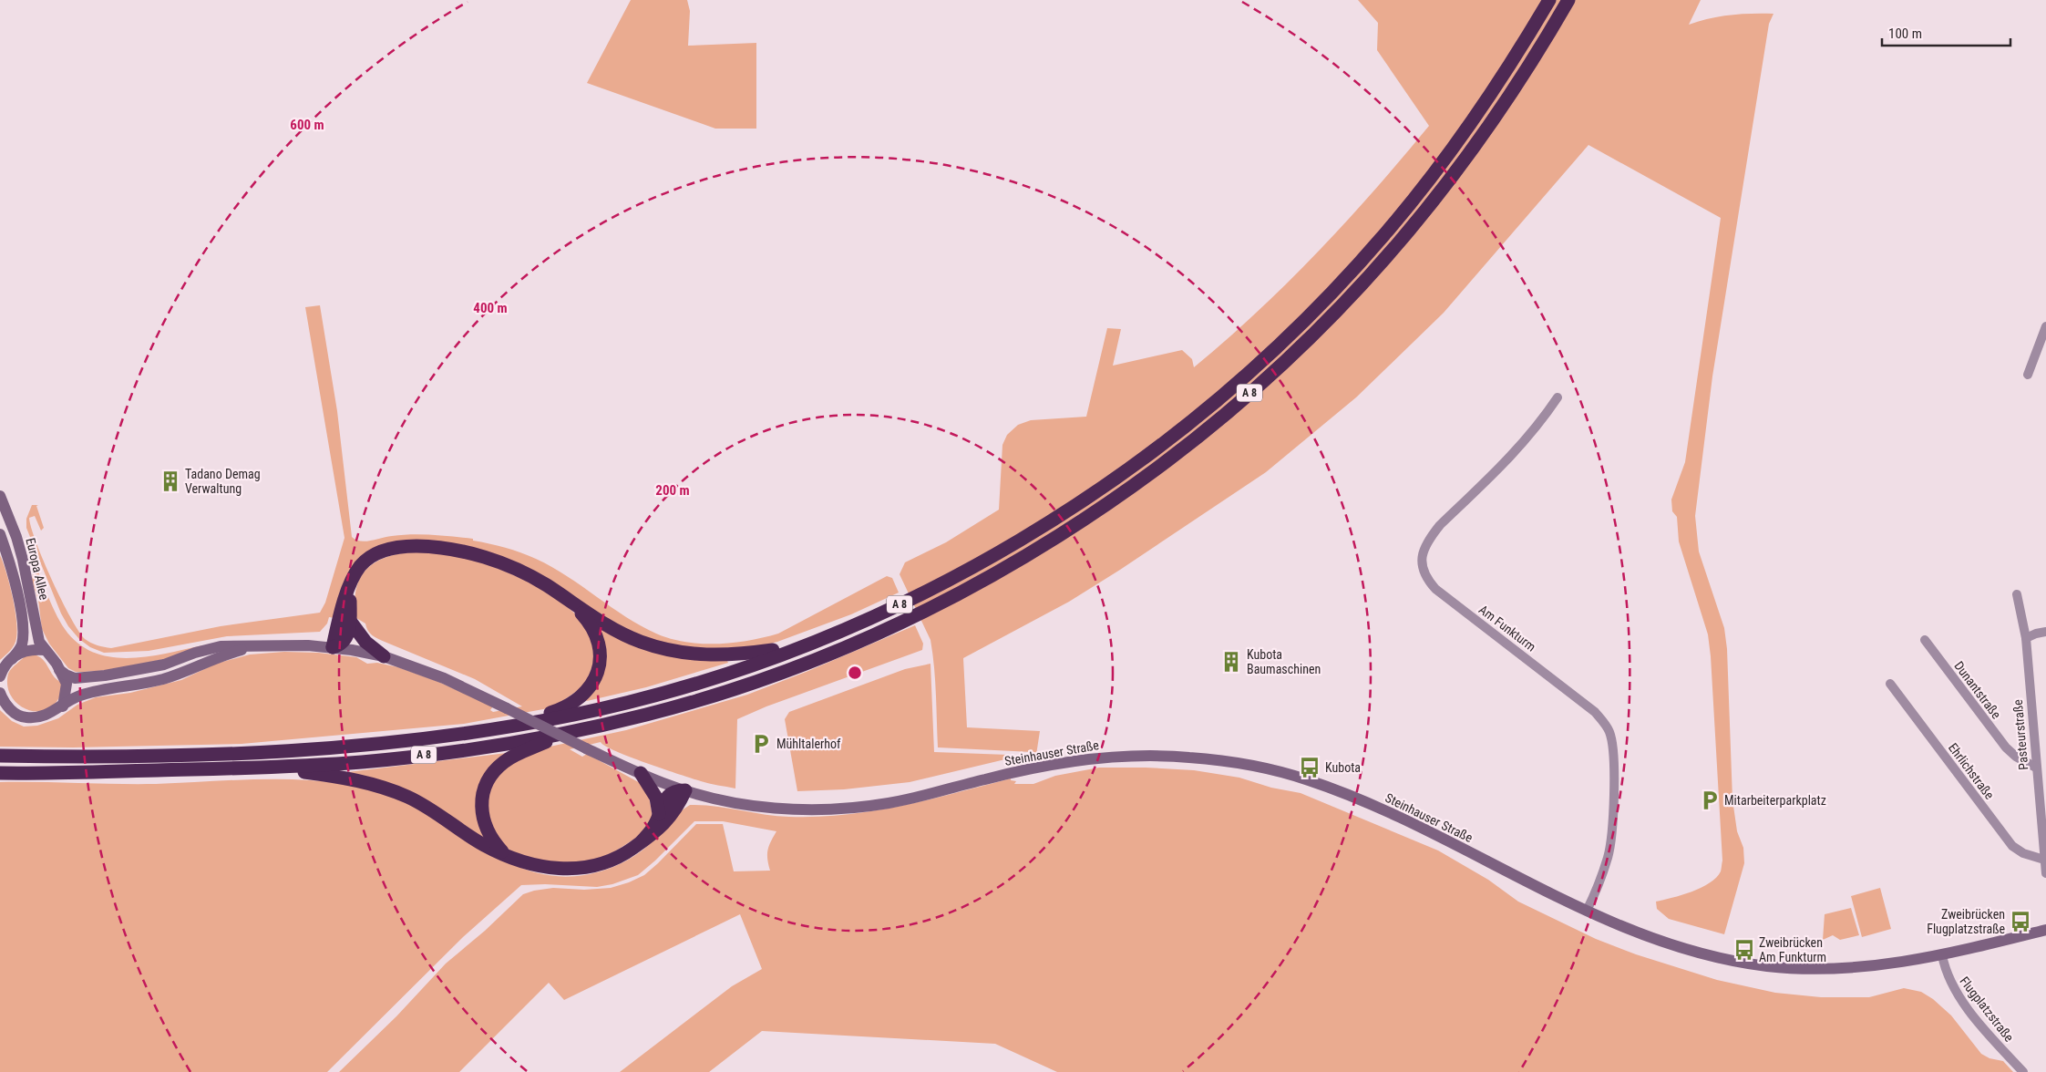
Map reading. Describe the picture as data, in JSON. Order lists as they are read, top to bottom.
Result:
{
  "streets": {
    "highway": ["A 8"],
    "main road": ["Europa Allee", "Steinhauser Straße"],
    "street": [
      "Am Funkturm",
      "Dunantstraße",
      "Pasteurstraße",
      "Ehrlichstraße",
      "Flugplatzstraße"
    ]
  },
  "crossings": [
    ["Am Funkturm", "Steinhauser Straße"],
    ["Dunantstraße", "Pasteurstraße"],
    ["Pasteurstraße", "Ehrlichstraße"],
    ["Steinhauser Straße", "Flugplatzstraße"]
  ],
  "places": {
    "building": ["Tadano Demag Verwaltung", "Kubota Baumaschinen"],
    "parking": ["Mühltalerhof", "Mitarbeiterparkplatz"],
    "bus stop": ["Kubota", "Zweibrücken Flugplatzstraße", "Zweibrücken Am Funkturm"]
  },
  "scale_bar": "100 m",
  "rings": ["600 m", "400 m", "200 m"]
}
